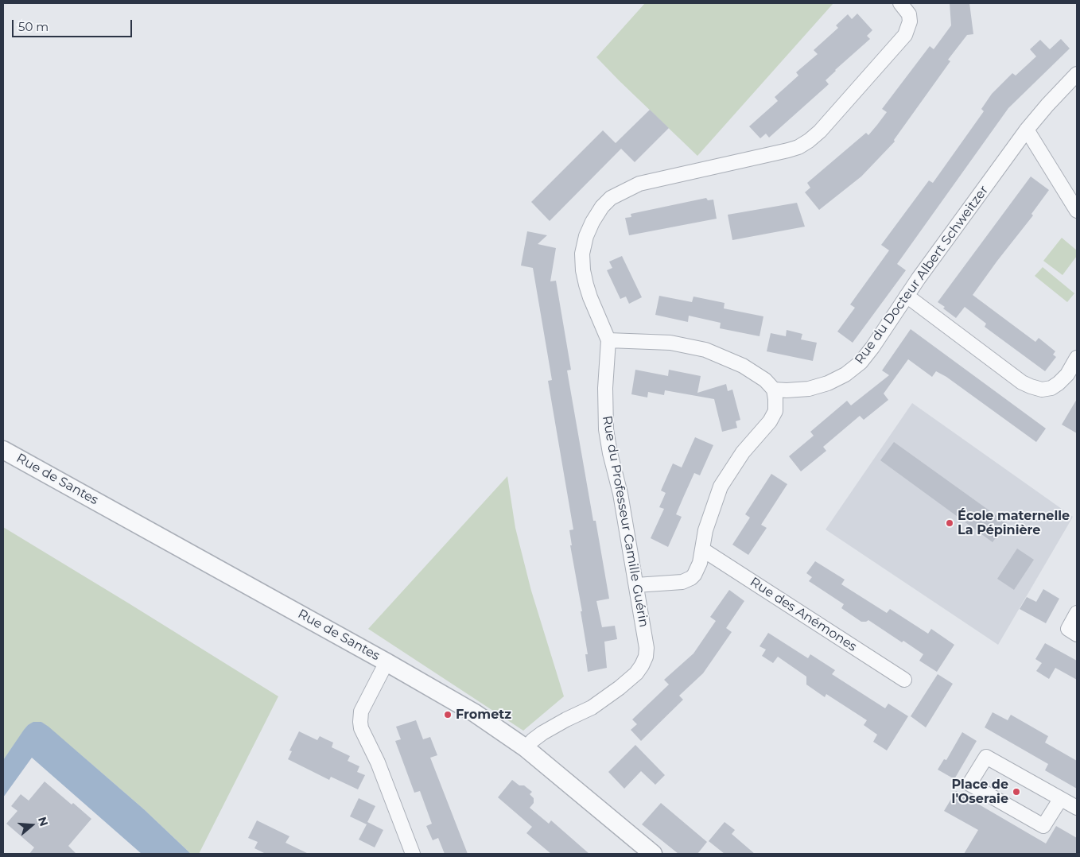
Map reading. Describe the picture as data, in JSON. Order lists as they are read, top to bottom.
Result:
{
  "streets": {
    "street": [
      "Rue du Docteur Albert Schweitzer",
      "Rue de Santes",
      "Rue du Professeur Camille Guérin",
      "Rue des Anémones"
    ]
  },
  "crossings": [
    ["Rue de Santes", "Rue du Professeur Camille Guérin"]
  ],
  "places": ["École maternelle La Pépinière", "Frometz", "Place de l'Oseraie"],
  "scale_bar": "50 m",
  "north": "right"
}
